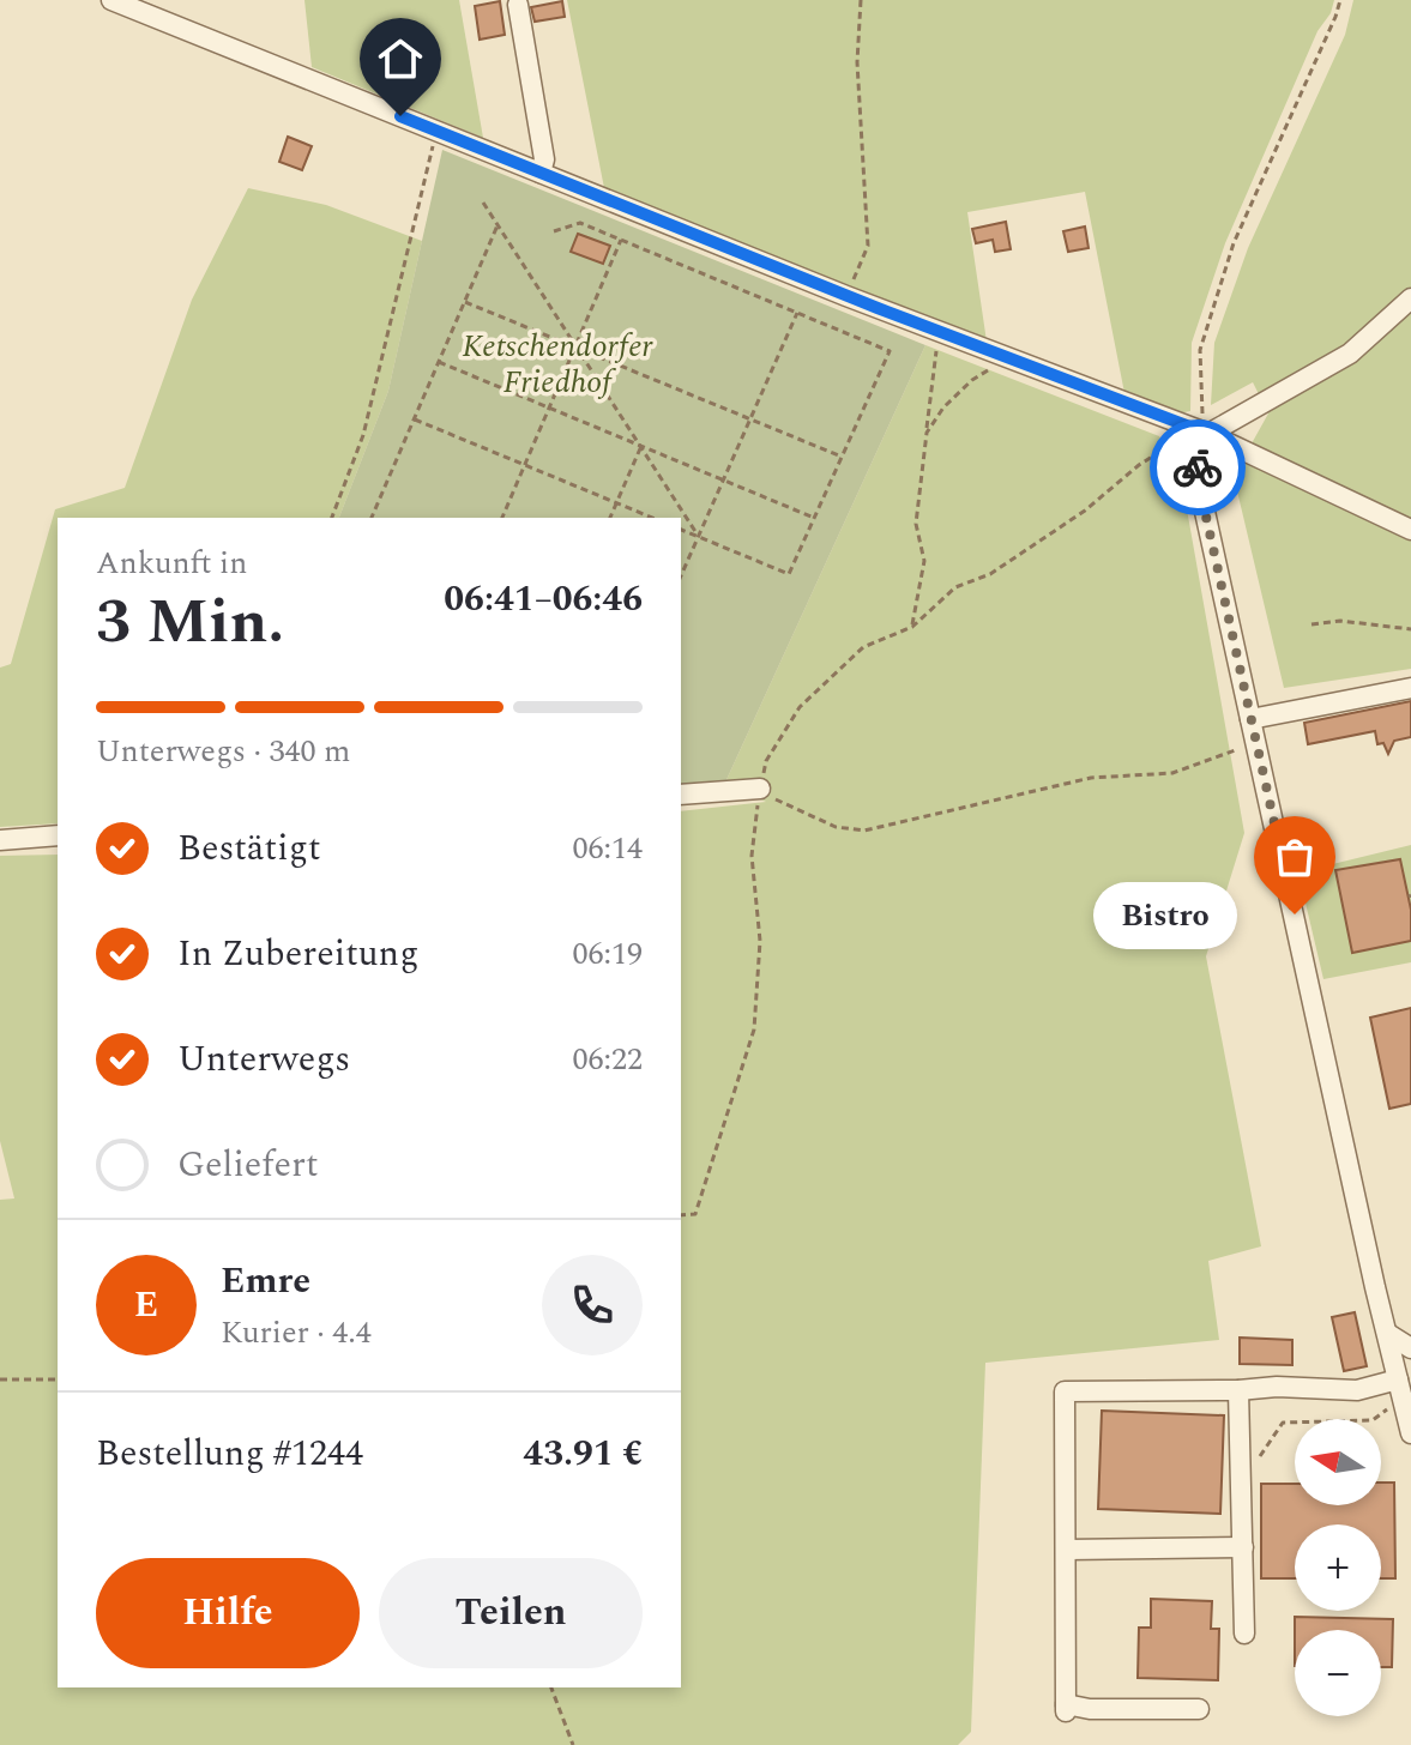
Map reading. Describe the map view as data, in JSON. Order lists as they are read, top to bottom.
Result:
{
  "parks": ["Ketschendorfer Friedhof"],
  "places": ["Bistro"],
  "north": "left",
  "page": {
    "heading": ["3 Min.", "Ankunft in", "06:41–06:46"],
    "panel": [
      "Emre",
      "Kurier · 4.4",
      "Bestellung #1244",
      "43.91 €"
    ],
    "bar": "Unterwegs · 340 m",
    "list": [
      ["Bestätigt", "06:14"],
      ["In Zubereitung", "06:19"],
      ["Unterwegs", "06:22"],
      "Geliefert"
    ],
    "bubble": "Bistro",
    "round": "E",
    "map_buttons": ["+", "−"],
    "buttons": ["Hilfe", "Teilen"]
  }
}
